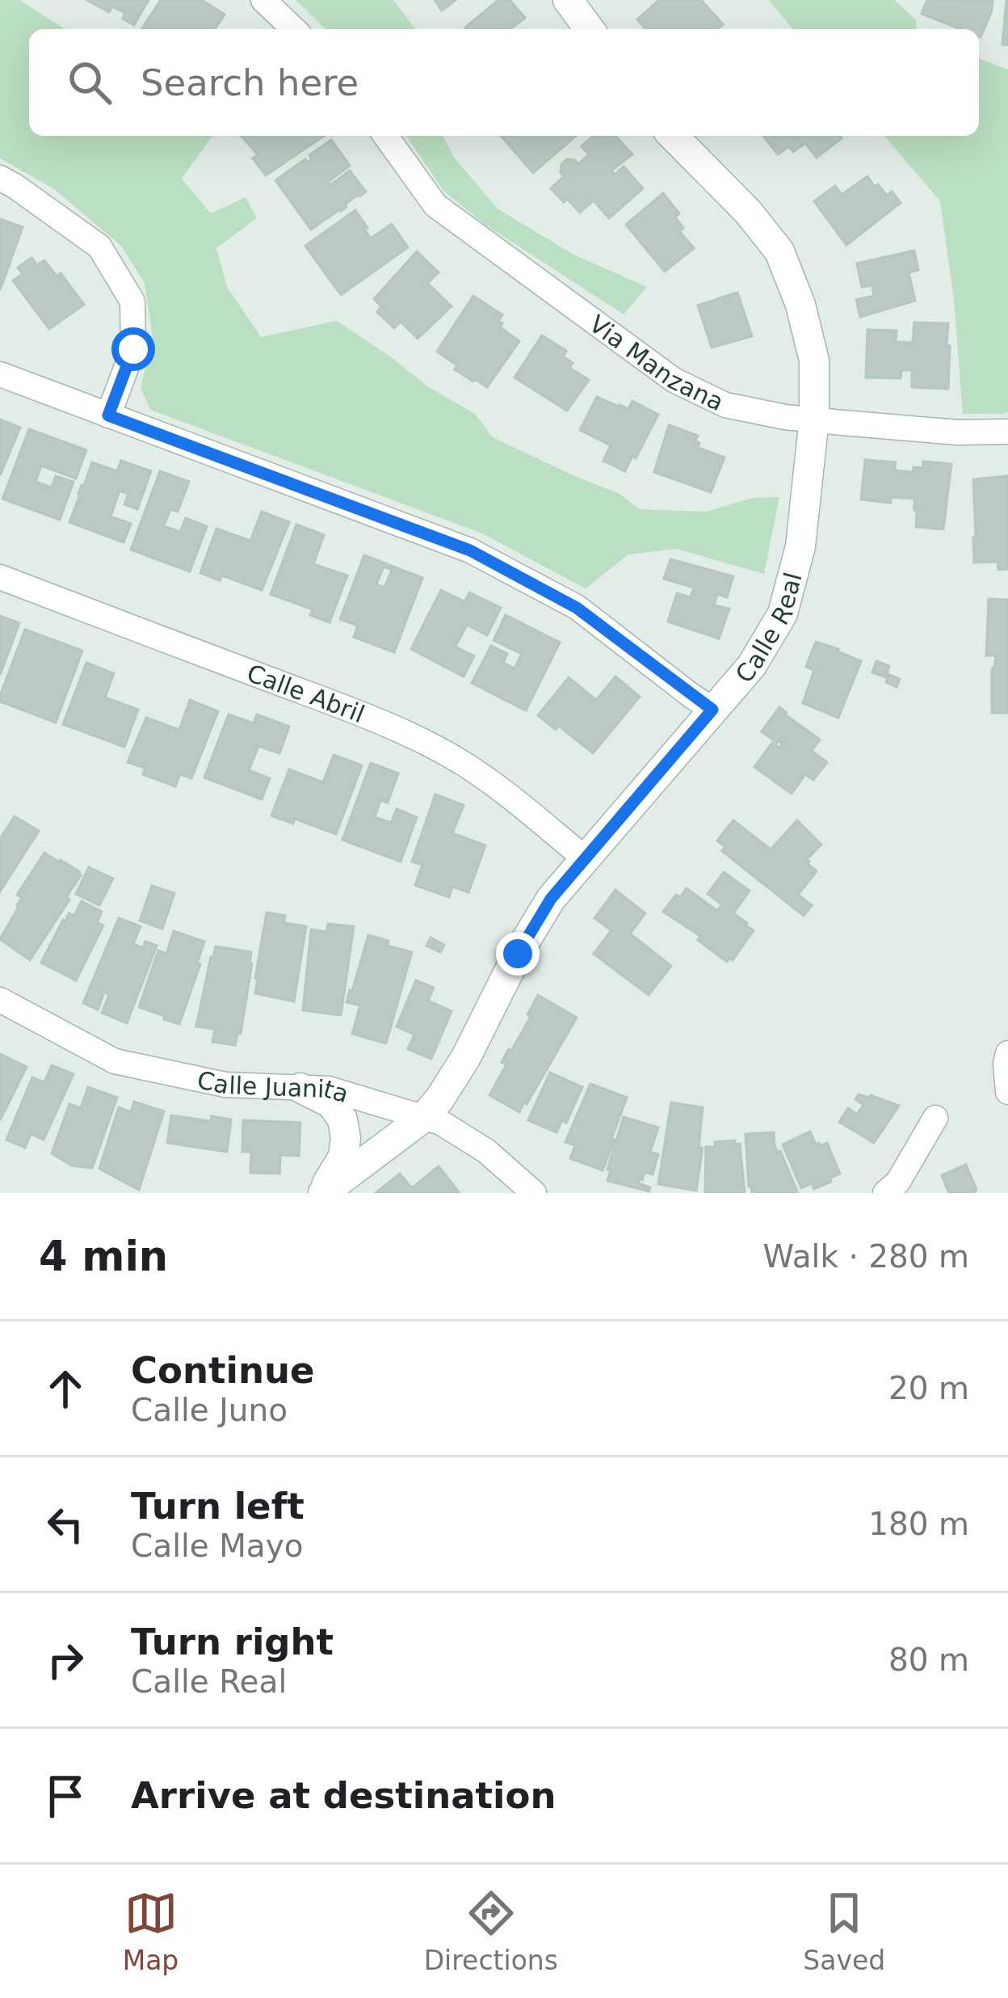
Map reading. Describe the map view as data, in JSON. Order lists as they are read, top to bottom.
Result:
{
  "streets": {
    "street": [
      "Via Manzana",
      "Calle Real",
      "Calle Abril",
      "Calle Juanita"
    ]
  },
  "crossings": [
    ["Via Manzana", "Calle Real"],
    ["Calle Real", "Calle Abril"],
    ["Calle Real", "Calle Juanita"]
  ],
  "page": {
    "search": "Search here",
    "heading": ["4 min", "Walk · 280 m"],
    "list": [
      ["Continue", "Calle Juno", "20 m"],
      ["Turn left", "Calle Mayo", "180 m"],
      ["Turn right", "Calle Real", "80 m"],
      "Arrive at destination"
    ],
    "nav": ["Map", "Directions", "Saved"]
  }
}
